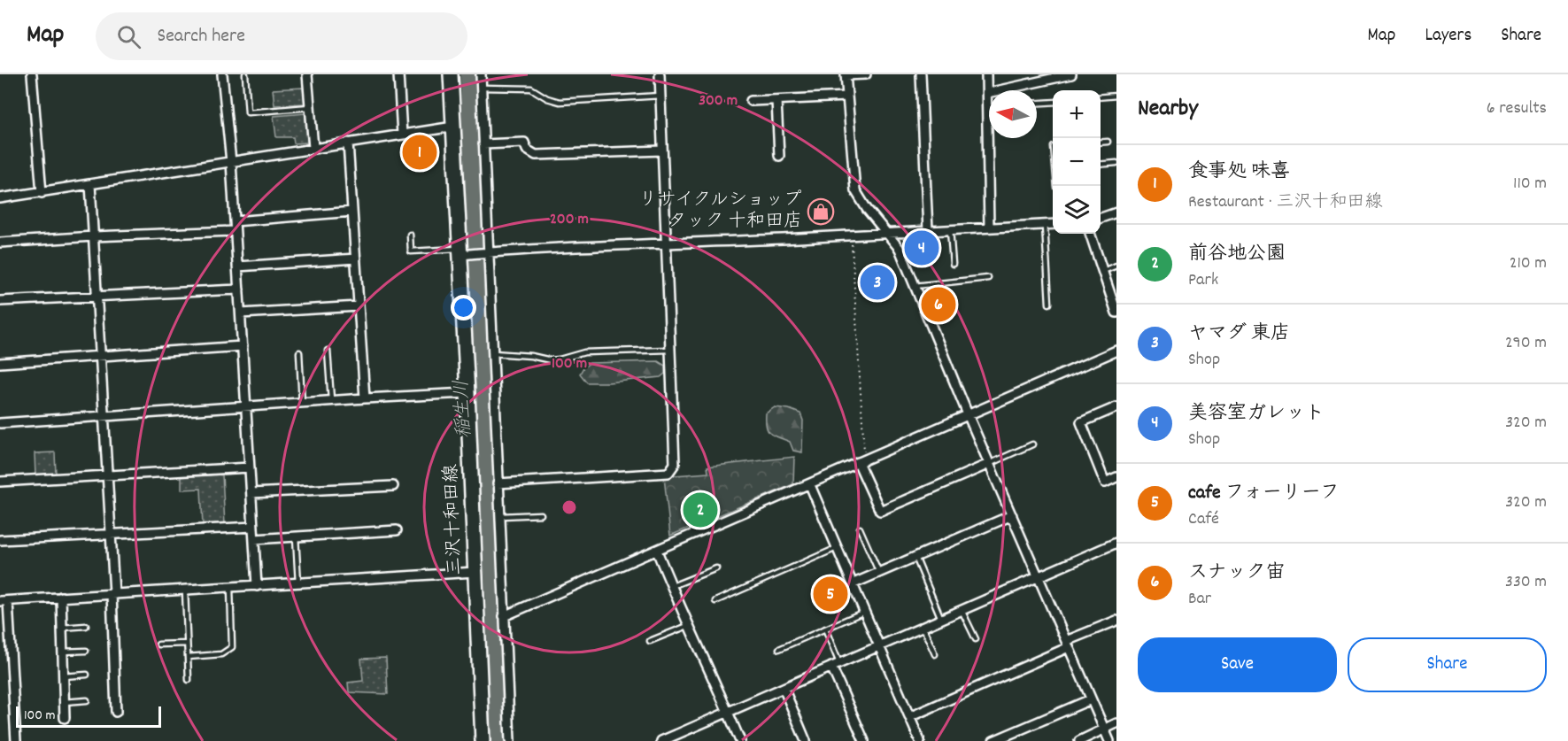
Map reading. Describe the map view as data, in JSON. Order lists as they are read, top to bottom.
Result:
{
  "streets": {
    "main road": ["三沢十和田線"]
  },
  "water": ["稲生川"],
  "places": {
    "shop": ["リサイクルショップ タック 十和田店"]
  },
  "scale_bar": "100 m",
  "north": "left",
  "page": {
    "header": "Map",
    "search": "Search here",
    "nav": ["Map", "Layers", "Share"],
    "heading": ["Nearby", "6 results"],
    "map_buttons": ["+", "−"],
    "pins": [
      "1",
      "4",
      "3",
      "6",
      "2",
      "5"
    ],
    "list": [
      {
        "mark": "1",
        "name": "食事処 味喜",
        "note": "Restaurant · 三沢十和田線",
        "value": "110 m"
      },
      {
        "mark": "2",
        "name": "前谷地公園",
        "note": "Park",
        "value": "210 m"
      },
      {
        "mark": "3",
        "name": "ヤマダ 東店",
        "note": "Shop",
        "value": "290 m"
      },
      {
        "mark": "4",
        "name": "美容室ガレット",
        "note": "Shop",
        "value": "320 m"
      },
      {
        "mark": "5",
        "name": "cafe フォーリーフ",
        "note": "Café",
        "value": "320 m"
      },
      {
        "mark": "6",
        "name": "スナック宙",
        "note": "Bar",
        "value": "330 m"
      }
    ],
    "buttons": ["Save", "Share"],
    "scale": "100 m"
  },
  "rings": ["300 m", "200 m", "100 m"]
}
